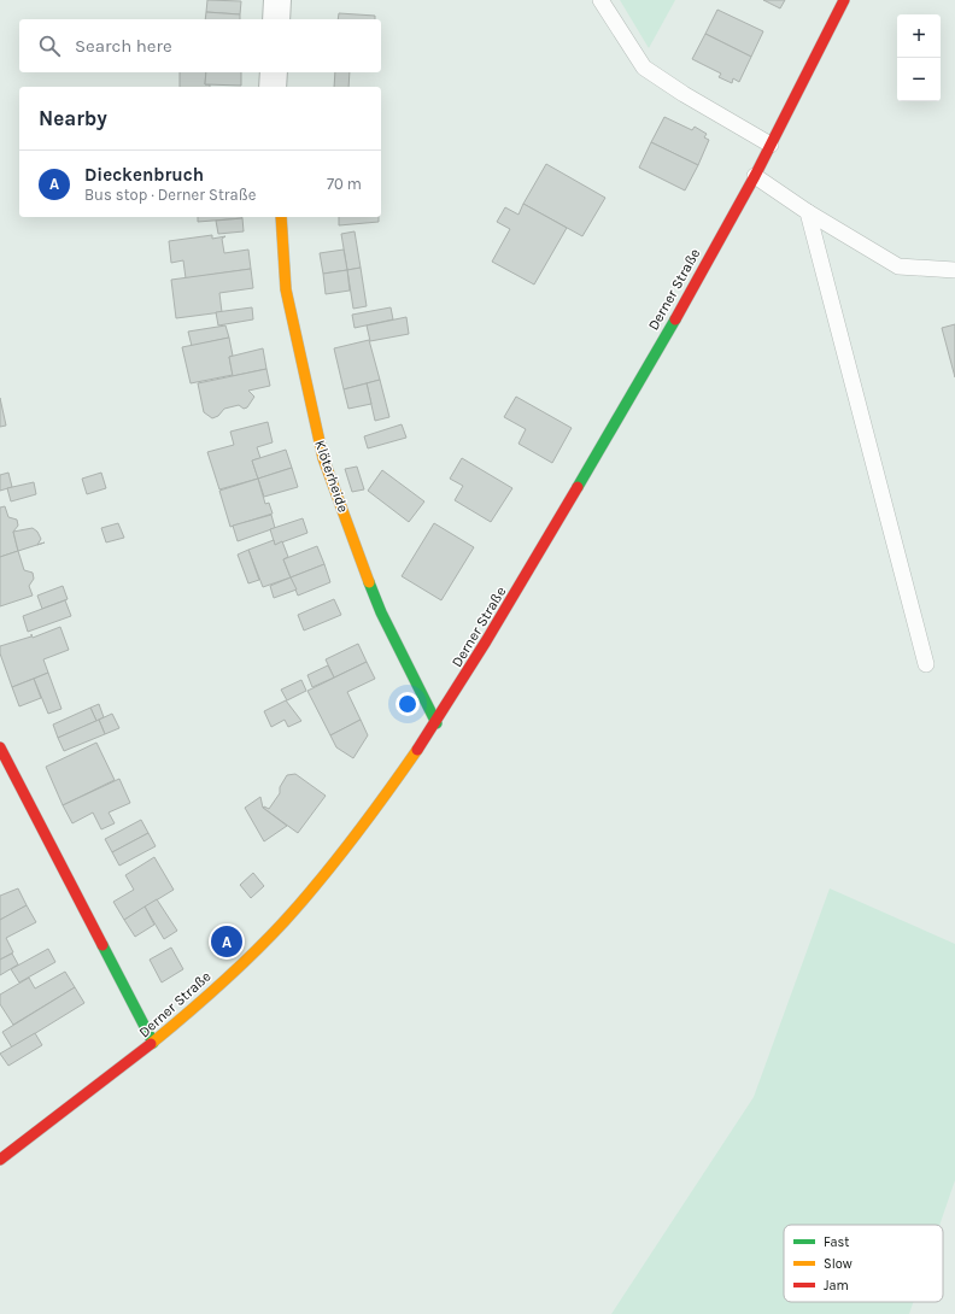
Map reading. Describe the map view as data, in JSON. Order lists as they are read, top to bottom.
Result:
{
  "streets": {
    "street": ["Derner Straße", "Klöterheide"]
  },
  "crossings": [
    ["Derner Straße", "Klöterheide"]
  ],
  "legend": ["Fast", "Slow", "Jam"],
  "page": {
    "map_buttons": ["+", "−"],
    "search": "Search here",
    "heading": "Nearby",
    "list": [
      {
        "mark": "A",
        "name": "Dieckenbruch",
        "note": "Bus stop · Derner Straße",
        "value": "70 m"
      }
    ],
    "pins": "A"
  }
}
